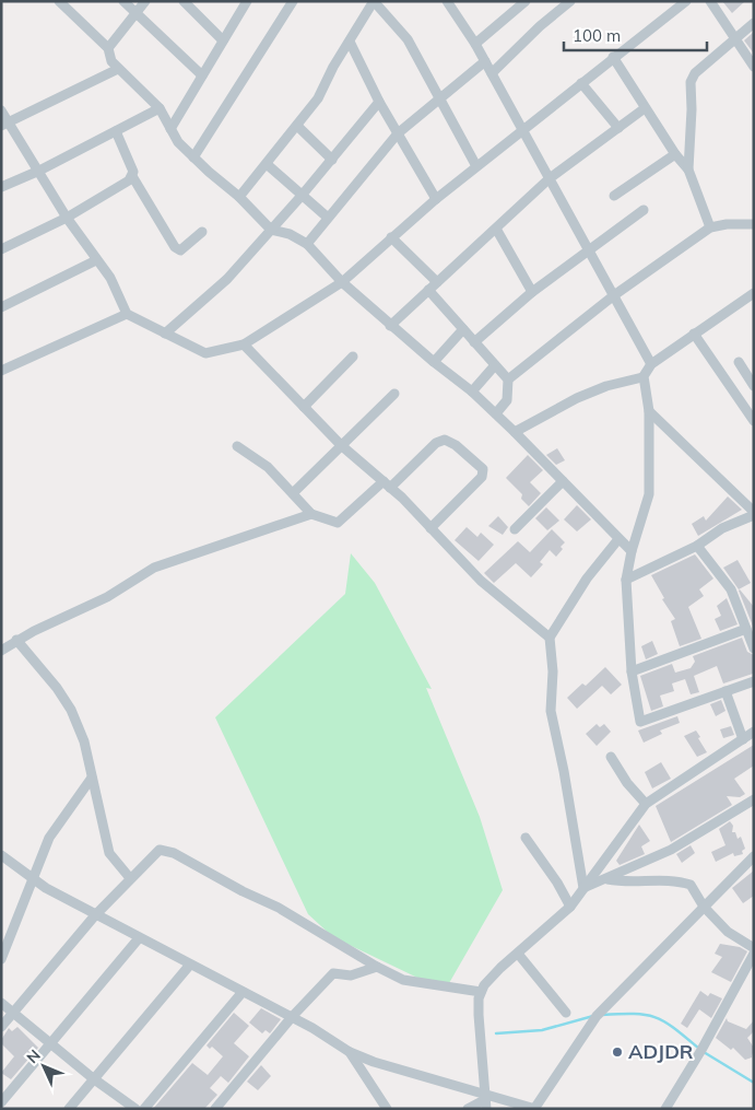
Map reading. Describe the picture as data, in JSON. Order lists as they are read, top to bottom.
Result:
{
  "places": ["ADJDR"],
  "scale_bar": "100 m",
  "north": "top left"
}
